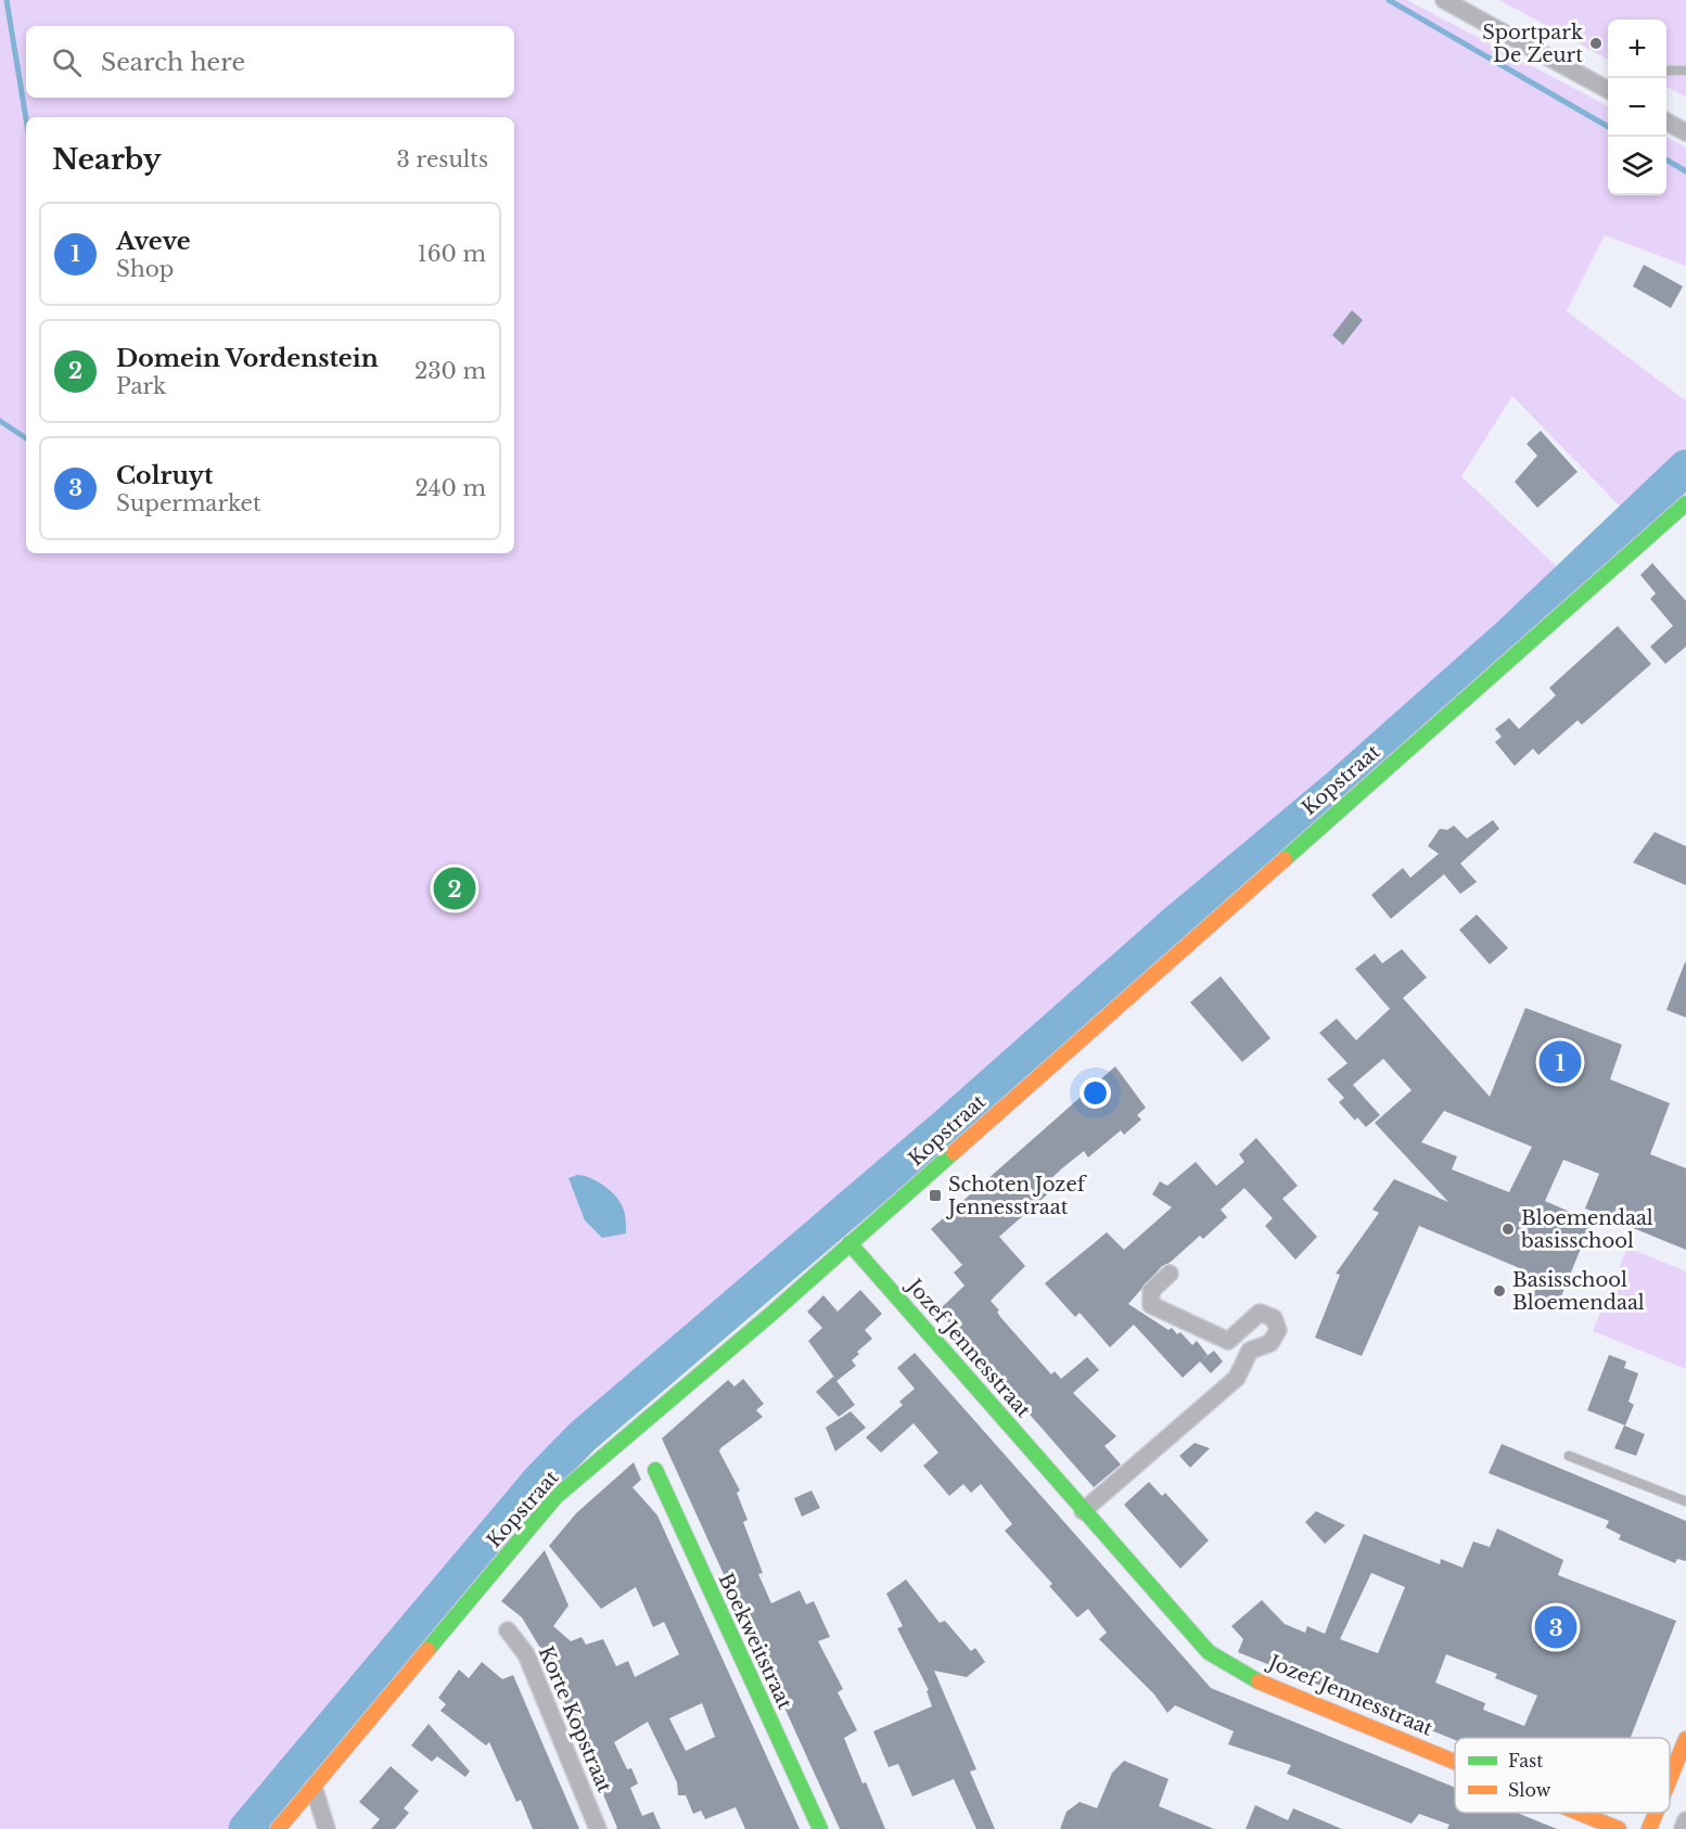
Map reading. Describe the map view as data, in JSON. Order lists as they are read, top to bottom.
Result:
{
  "streets": {
    "main road": ["Kopstraat", "Jozef Jennesstraat", "Boekweitstraat"],
    "street": ["Korte Kopstraat"]
  },
  "crossings": [
    ["Kopstraat", "Jozef Jennesstraat"]
  ],
  "places": {
    "other": ["Sportpark De Zeurt", "Bloemendaal basisschool", "Basisschool Bloemendaal"],
    "transit": ["Schoten Jozef Jennesstraat"]
  },
  "legend": ["Fast", "Slow"],
  "page": {
    "map_buttons": ["+", "−"],
    "search": "Search here",
    "heading": ["Nearby", "3 results"],
    "list": [
      {
        "mark": "1",
        "name": "Aveve",
        "note": "Shop",
        "value": "160 m"
      },
      {
        "mark": "2",
        "name": "Domein Vordenstein",
        "note": "Park",
        "value": "230 m"
      },
      {
        "mark": "3",
        "name": "Colruyt",
        "note": "Supermarket",
        "value": "240 m"
      }
    ],
    "pins": ["2", "1", "3"]
  }
}
